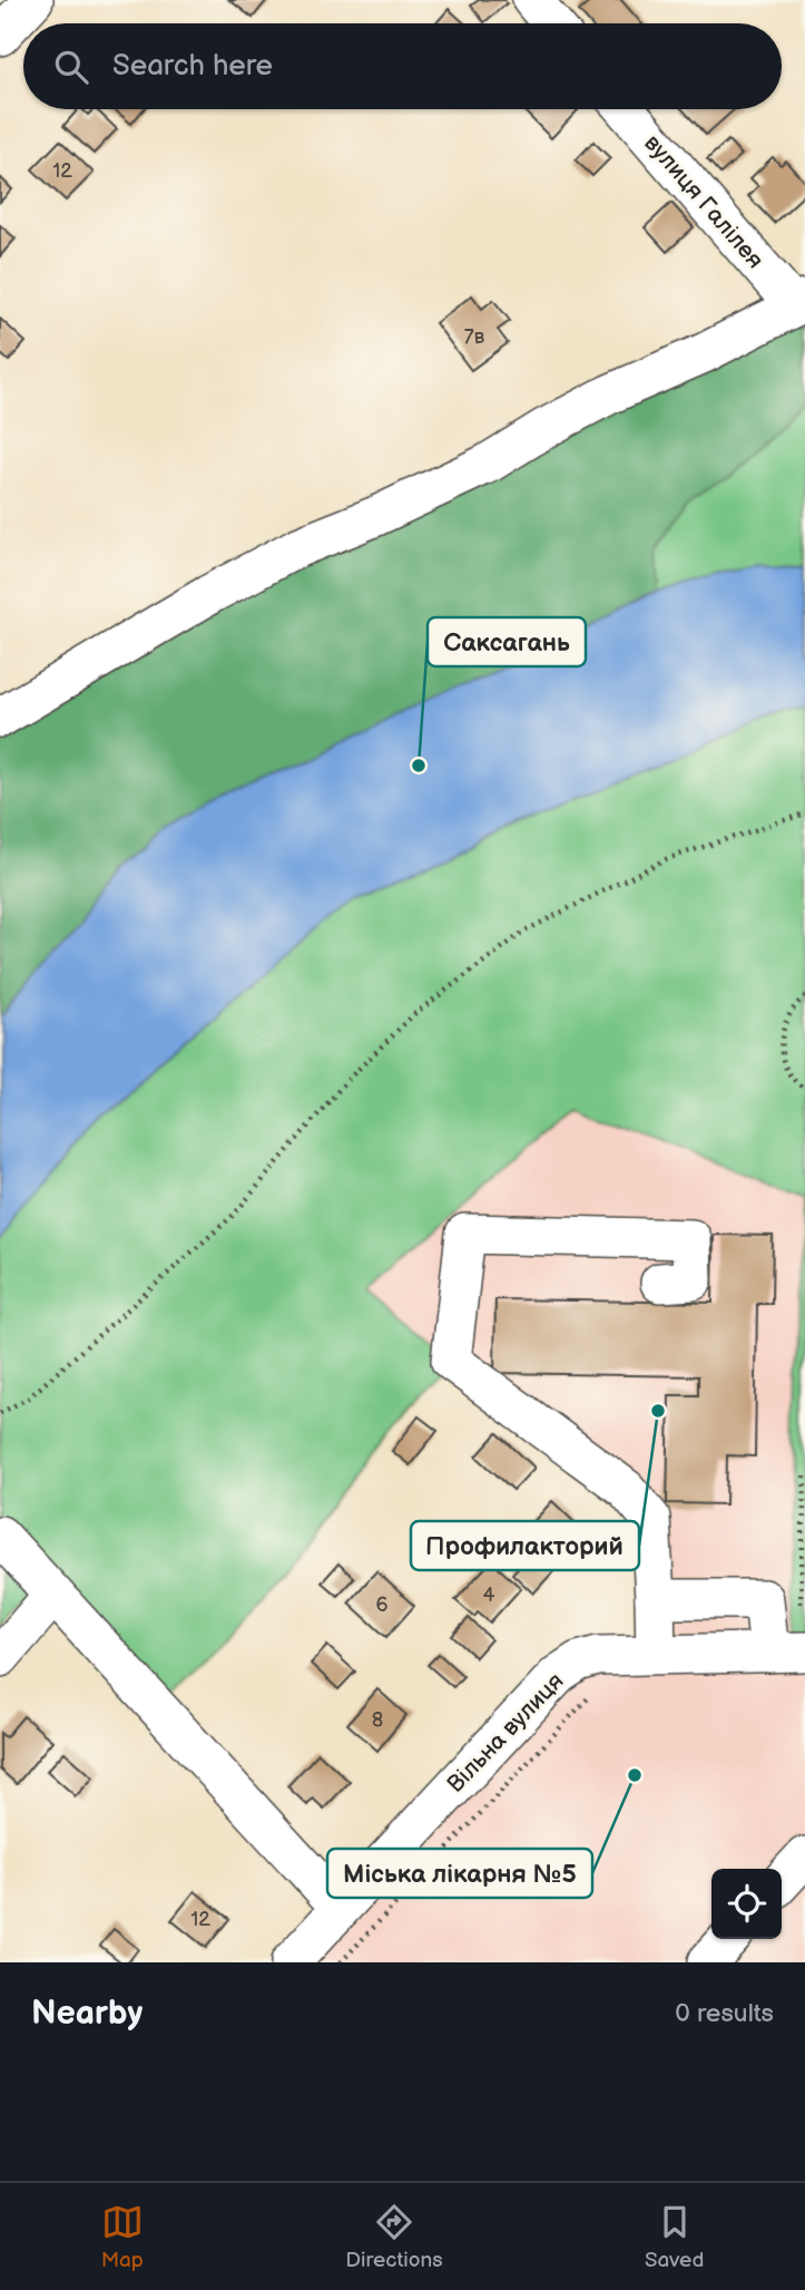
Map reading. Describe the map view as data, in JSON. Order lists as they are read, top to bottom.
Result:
{
  "streets": {
    "street": ["вулиця Галілея", "Вільна вулиця"]
  },
  "places": ["Саксагань", "Профилакторий", "Міська лікарня №5"],
  "house_numbers": [
    "12",
    "7в",
    "4",
    "6",
    "8",
    "12"
  ],
  "page": {
    "search": "Search here",
    "heading": ["Nearby", "0 results"],
    "nav": ["Map", "Directions", "Saved"]
  }
}
